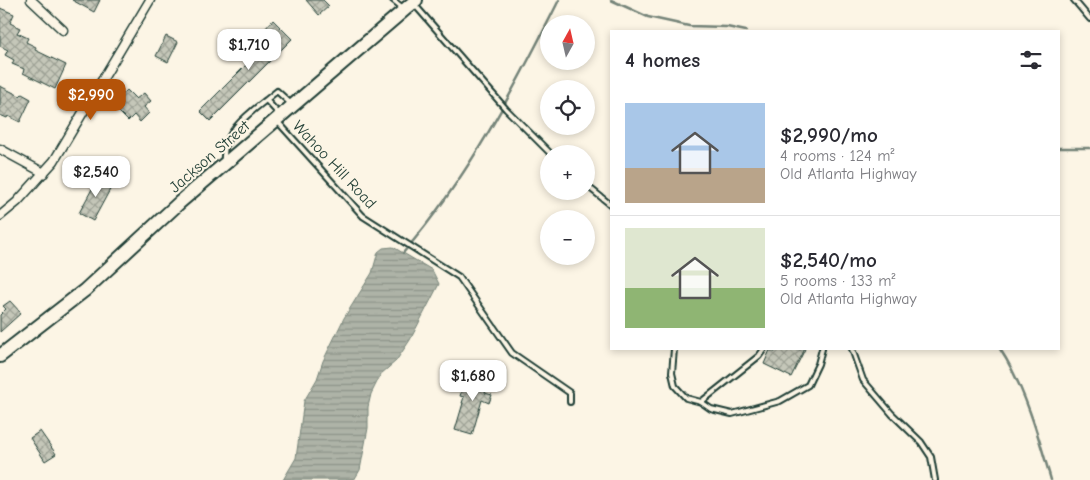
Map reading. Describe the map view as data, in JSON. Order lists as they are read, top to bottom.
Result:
{
  "streets": {
    "main road": ["Jackson Street"],
    "lane": ["Wahoo Hill Road"]
  },
  "crossings": [
    ["Jackson Street", "Wahoo Hill Road"]
  ],
  "north": "top",
  "page": {
    "map_buttons": ["+", "−"],
    "price": [
      "$1,710",
      "$2,990",
      "$2,540",
      "$1,680"
    ],
    "heading": "4 homes",
    "list": [
      {
        "name": "$2,990/mo",
        "note": "4 rooms · 124 m² · Old Atlanta Highway"
      },
      {
        "name": "$2,540/mo",
        "note": "5 rooms · 133 m² · Old Atlanta Highway"
      }
    ]
  }
}
